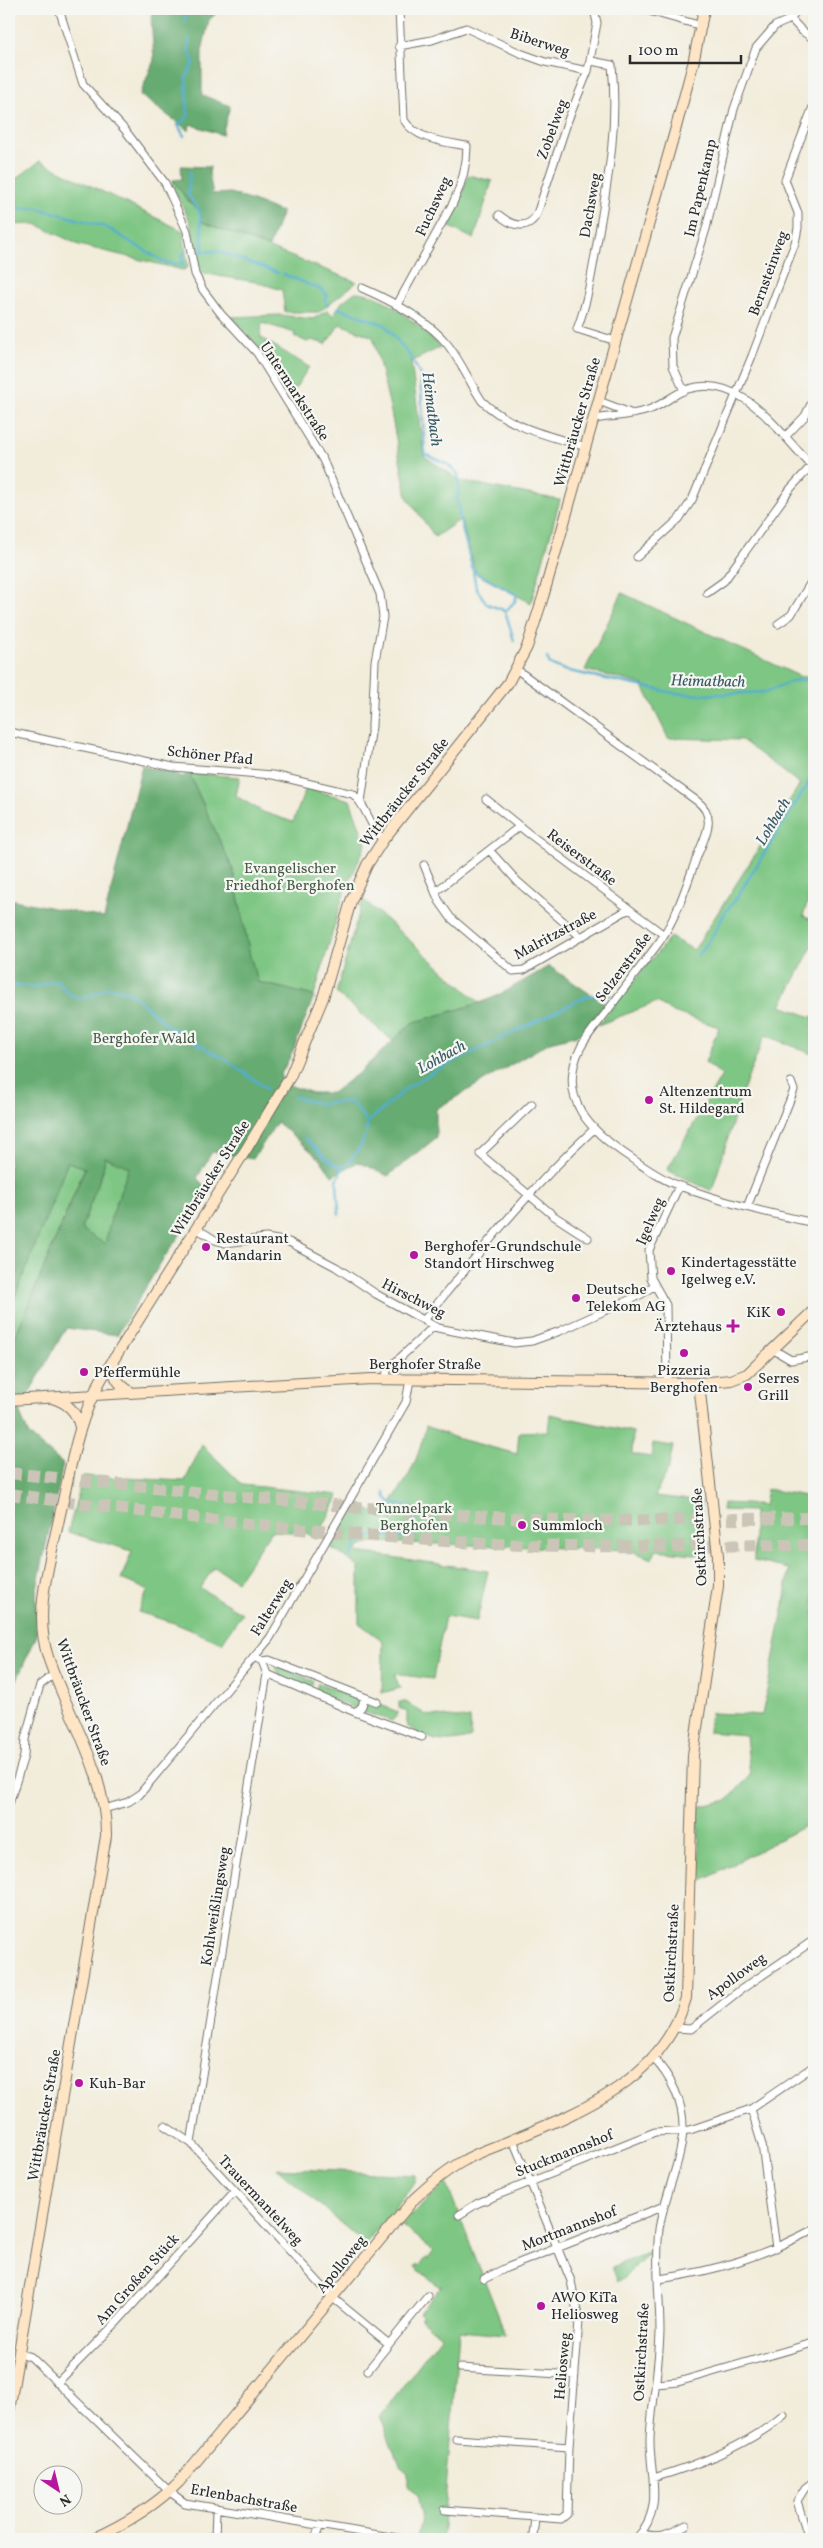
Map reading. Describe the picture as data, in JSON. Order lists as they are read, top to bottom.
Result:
{
  "streets": {
    "main road": [
      "Wittbräucker Straße",
      "Berghofer Straße",
      "Ostkirchstraße",
      "Apolloweg"
    ],
    "street": [
      "Biberweg",
      "Zobelweg",
      "Im Papenkamp",
      "Dachsweg",
      "Fuchsweg",
      "Bernsteinweg",
      "Untermarkstraße",
      "Schöner Pfad",
      "Reiserstraße",
      "Malritzstraße",
      "Selzerstraße",
      "Igelweg",
      "Hirschweg",
      "Falterweg",
      "Kohlweißlingsweg",
      "Stuckmannshof",
      "Trauermantelweg",
      "Mortmannshof",
      "Am Großen Stück",
      "Heliosweg",
      "Erlenbachstraße"
    ]
  },
  "crossings": [
    ["Biberweg", "Zobelweg"],
    ["Biberweg", "Fuchsweg"],
    ["Zobelweg", "Dachsweg"],
    ["Dachsweg", "Wittbräucker Straße"],
    ["Untermarkstraße", "Schöner Pfad"],
    ["Wittbräucker Straße", "Selzerstraße"],
    ["Wittbräucker Straße", "Hirschweg"],
    ["Wittbräucker Straße", "Berghofer Straße"],
    ["Wittbräucker Straße", "Falterweg"],
    ["Wittbräucker Straße", "Erlenbachstraße"],
    ["Reiserstraße", "Malritzstraße"],
    ["Reiserstraße", "Selzerstraße"],
    ["Selzerstraße", "Igelweg"],
    ["Igelweg", "Hirschweg"],
    ["Igelweg", "Berghofer Straße"],
    ["Berghofer Straße", "Ostkirchstraße"],
    ["Berghofer Straße", "Falterweg"],
    ["Ostkirchstraße", "Apolloweg"],
    ["Ostkirchstraße", "Stuckmannshof"],
    ["Ostkirchstraße", "Mortmannshof"],
    ["Kohlweißlingsweg", "Trauermantelweg"],
    ["Apolloweg", "Trauermantelweg"],
    ["Apolloweg", "Heliosweg"],
    ["Apolloweg", "Erlenbachstraße"],
    ["Stuckmannshof", "Heliosweg"],
    ["Trauermantelweg", "Am Großen Stück"],
    ["Mortmannshof", "Heliosweg"],
    ["Am Großen Stück", "Erlenbachstraße"]
  ],
  "water": ["Heimatbach", "Lohbach"],
  "parks": ["Evangelischer Friedhof Berghofen", "Berghofer Wald", "Tunnelpark Berghofen"],
  "places": {
    "other": [
      "Altenzentrum St. Hildegard",
      "Restaurant Mandarin",
      "Berghofer-Grundschule Standort Hirschweg",
      "Kindertagesstätte Igelweg e.V.",
      "Deutsche Telekom AG",
      "KiK",
      "Pizzeria Berghofen",
      "Pfeffermühle",
      "Serres Grill",
      "Summloch",
      "Kuh-Bar",
      "AWO KiTa Heliosweg"
    ],
    "health": ["Ärztehaus"]
  },
  "scale_bar": "100 m",
  "north": "bottom right"
}
